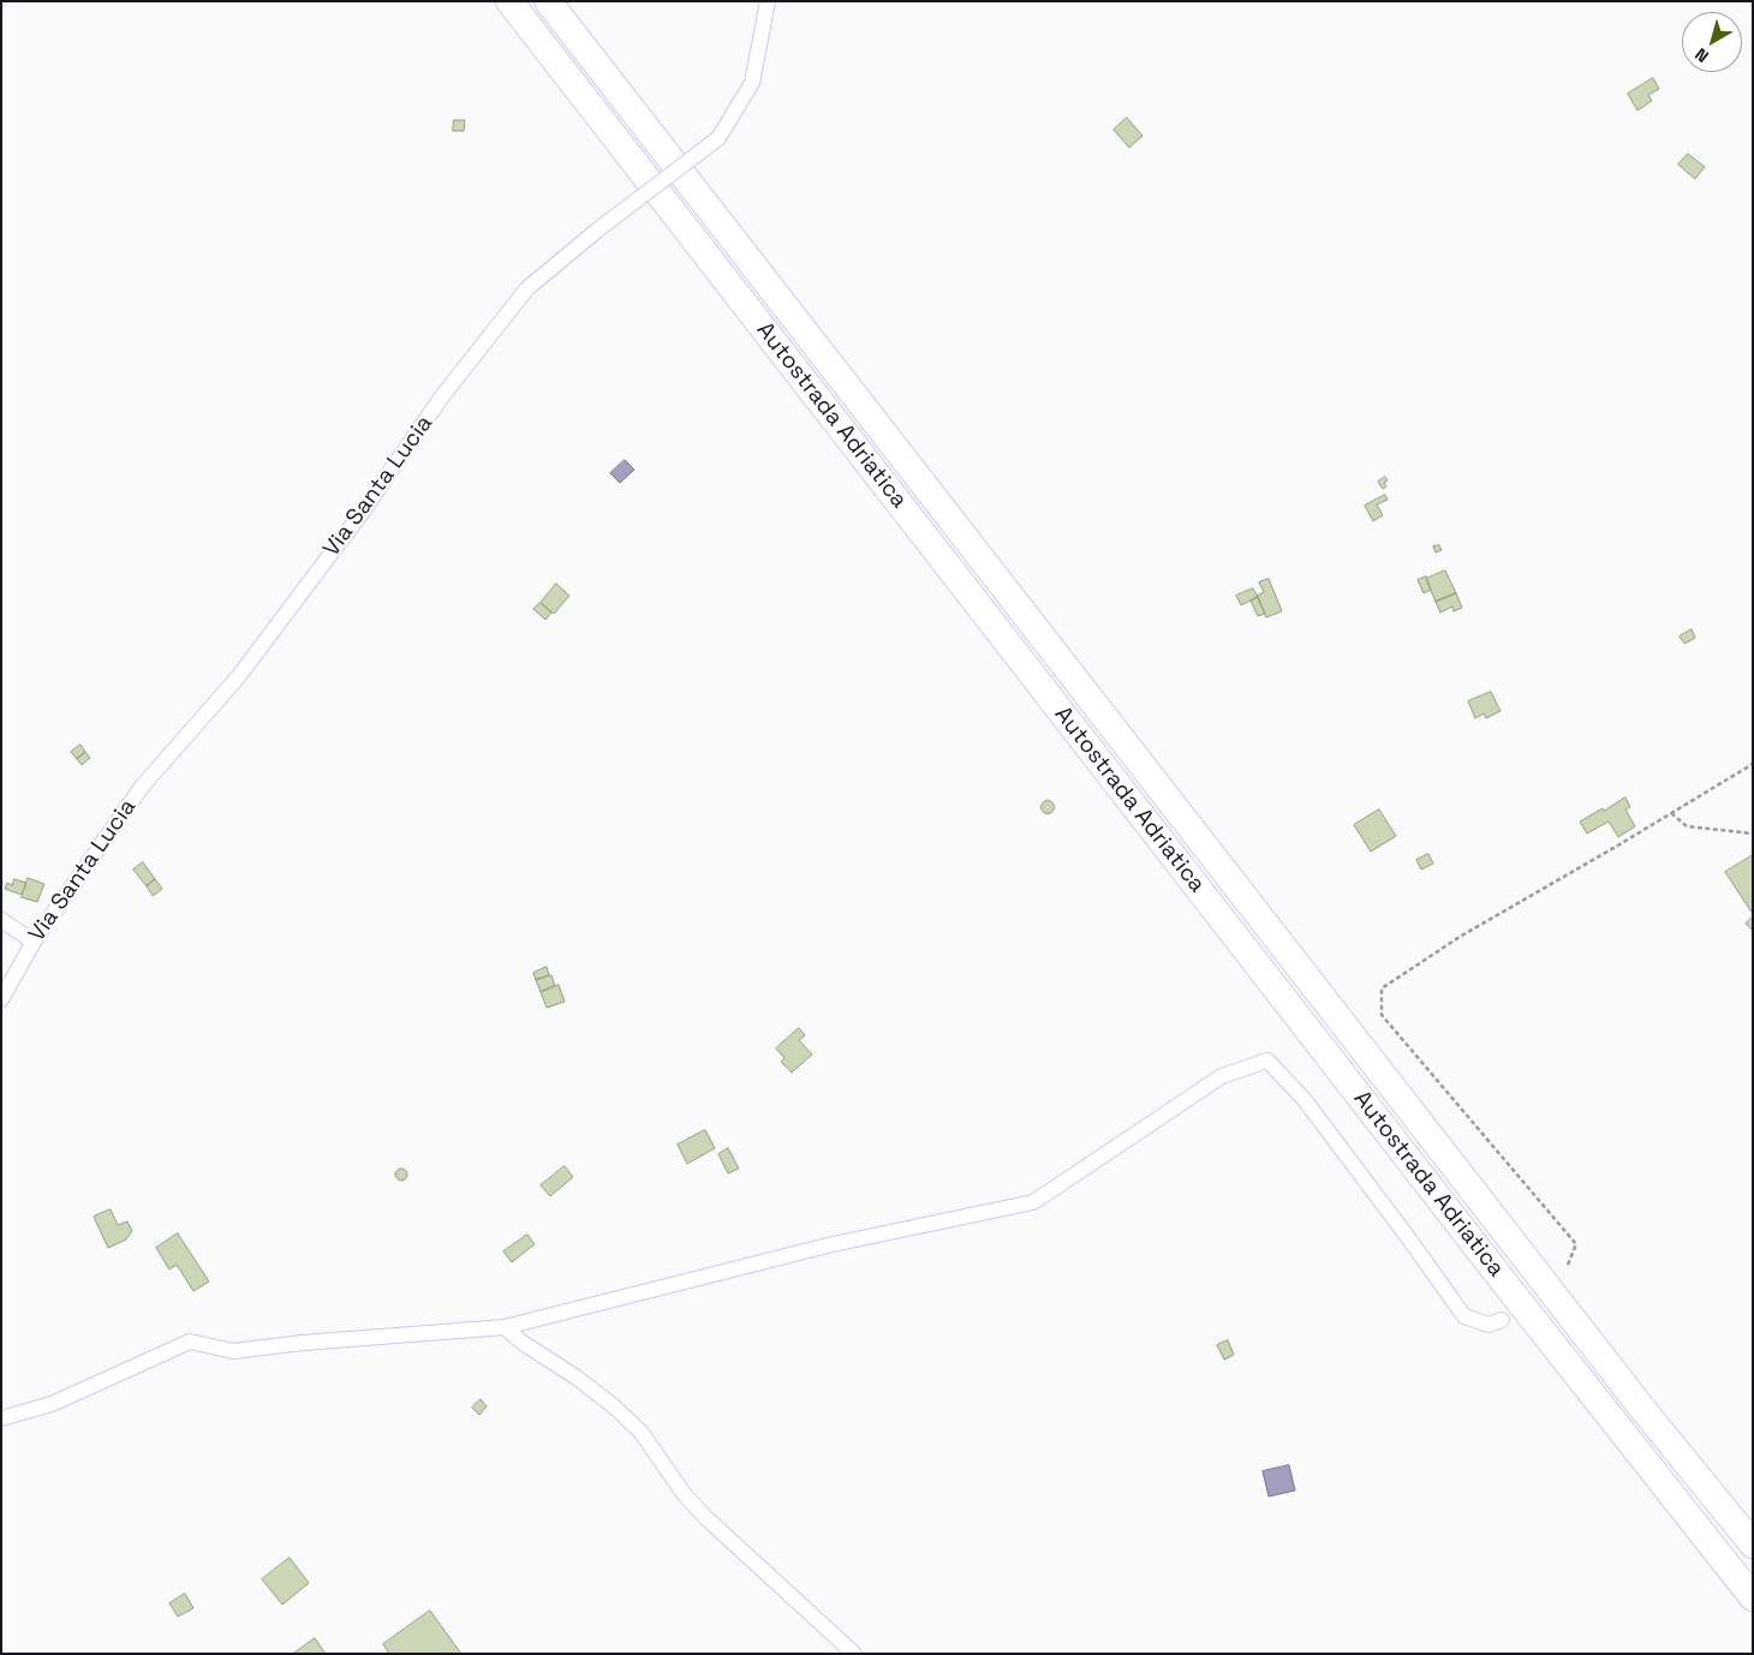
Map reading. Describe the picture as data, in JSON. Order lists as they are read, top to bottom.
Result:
{
  "streets": {
    "highway": ["Autostrada Adriatica"],
    "street": ["Via Santa Lucia"]
  },
  "north": "bottom left"
}
